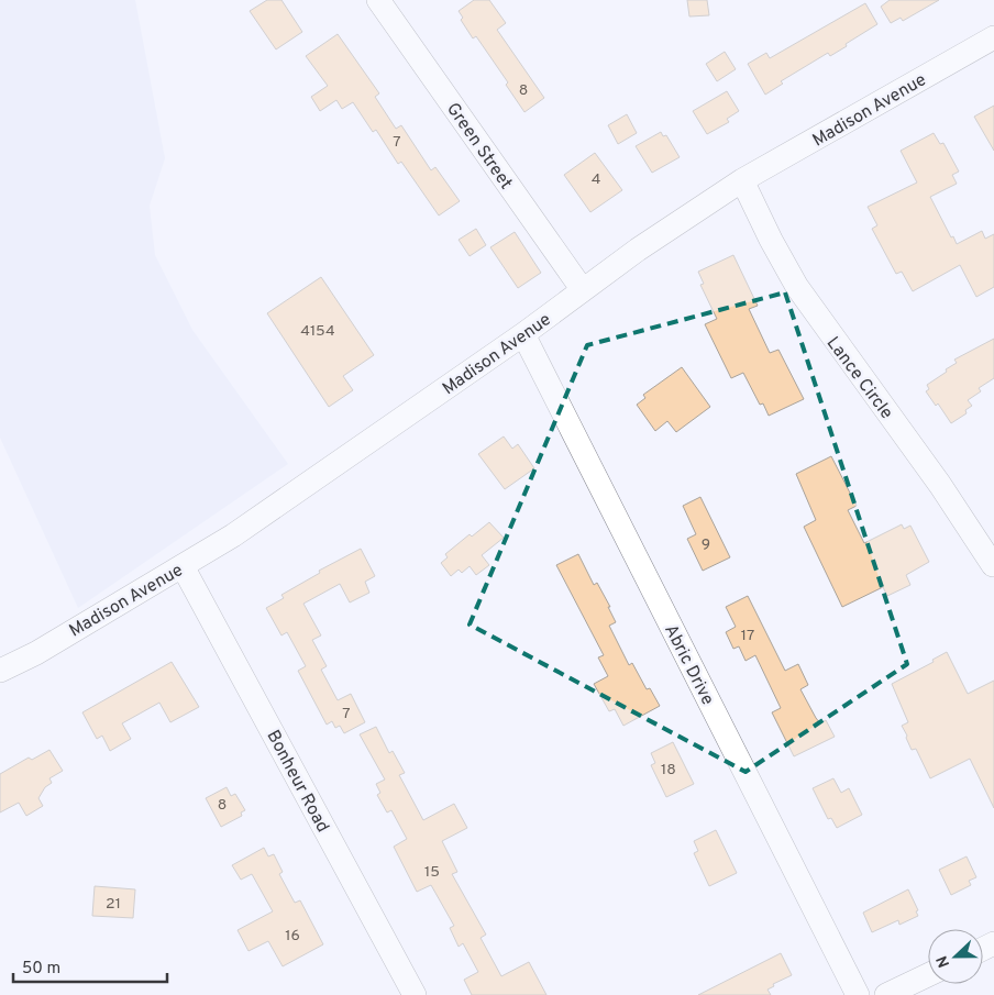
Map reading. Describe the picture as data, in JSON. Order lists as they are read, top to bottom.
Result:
{
  "streets": {
    "street": [
      "Madison Avenue",
      "Green Street",
      "Lance Circle",
      "Abric Drive",
      "Bonheur Road"
    ]
  },
  "crossings": [
    ["Madison Avenue", "Green Street"],
    ["Madison Avenue", "Lance Circle"],
    ["Madison Avenue", "Abric Drive"],
    ["Madison Avenue", "Bonheur Road"]
  ],
  "house_numbers": [
    "8",
    "7",
    "4",
    "4154",
    "9",
    "17",
    "7",
    "18",
    "8",
    "15",
    "21",
    "16"
  ],
  "scale_bar": "50 m",
  "north": "left"
}
